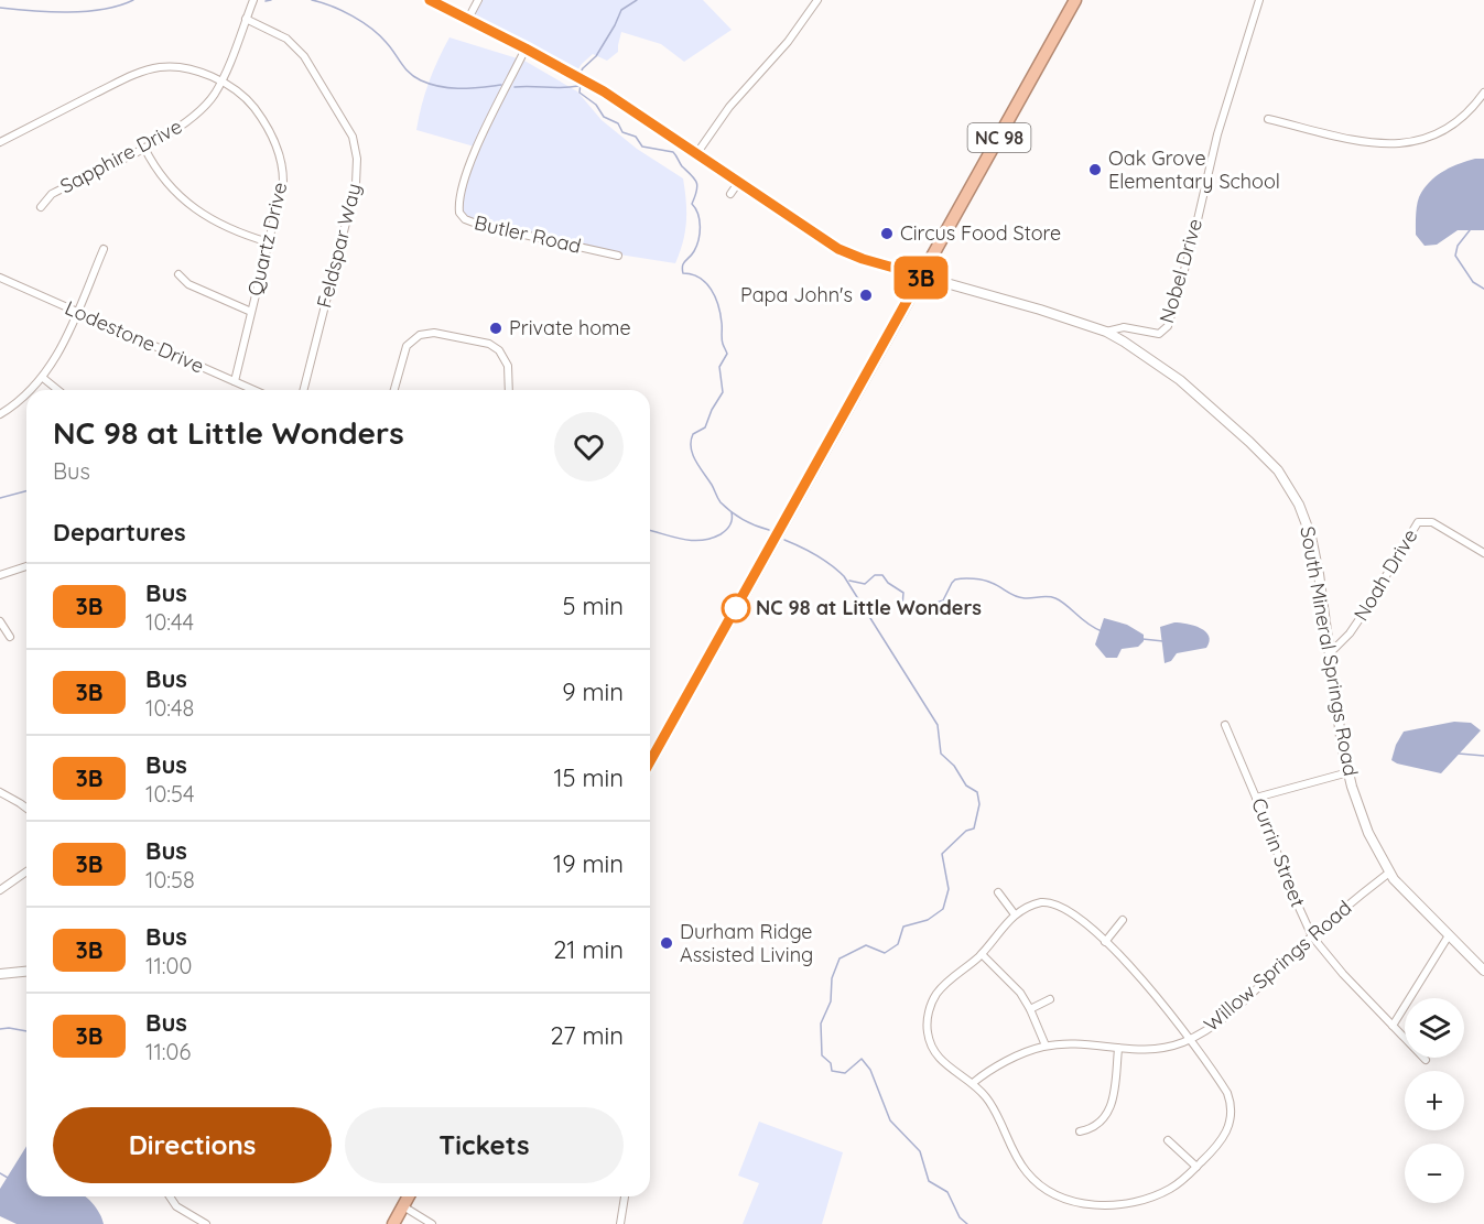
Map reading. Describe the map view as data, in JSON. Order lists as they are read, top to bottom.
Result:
{
  "streets": {
    "highway": ["NC 98"],
    "street": [
      "Sapphire Drive",
      "Butler Road",
      "Quartz Drive",
      "Feldspar Way",
      "Nobel Drive",
      "Lodestone Drive",
      "Noah Drive",
      "South Mineral Springs Road",
      "Currin Street",
      "Willow Springs Road"
    ]
  },
  "crossings": [
    ["NC 98", "South Mineral Springs Road"],
    ["Sapphire Drive", "Quartz Drive"],
    ["Sapphire Drive", "Feldspar Way"],
    ["Butler Road", "South Mineral Springs Road"],
    ["Quartz Drive", "Lodestone Drive"],
    ["Nobel Drive", "South Mineral Springs Road"],
    ["Noah Drive", "South Mineral Springs Road"],
    ["South Mineral Springs Road", "Willow Springs Road"],
    ["Currin Street", "Willow Springs Road"]
  ],
  "places": [
    "Oak Grove Elementary School",
    "Circus Food Store",
    "Papa John's",
    "Private home",
    "NC 98 at Little Wonders",
    "Durham Ridge Assisted Living"
  ],
  "lines": ["bus line 3B"],
  "page": {
    "on_map": "3B",
    "heading": [
      ["NC 98 at Little Wonders", "Bus"],
      "Departures"
    ],
    "list": [
      {
        "mark": "3B",
        "name": "Bus",
        "note": "10:44",
        "value": "5 min"
      },
      {
        "mark": "3B",
        "name": "Bus",
        "note": "10:48",
        "value": "9 min"
      },
      {
        "mark": "3B",
        "name": "Bus",
        "note": "10:54",
        "value": "15 min"
      },
      {
        "mark": "3B",
        "name": "Bus",
        "note": "10:58",
        "value": "19 min"
      },
      {
        "mark": "3B",
        "name": "Bus",
        "note": "11:00",
        "value": "21 min"
      },
      {
        "mark": "3B",
        "name": "Bus",
        "note": "11:06",
        "value": "27 min"
      }
    ],
    "map_buttons": ["+", "−"],
    "buttons": ["Directions", "Tickets"]
  }
}
